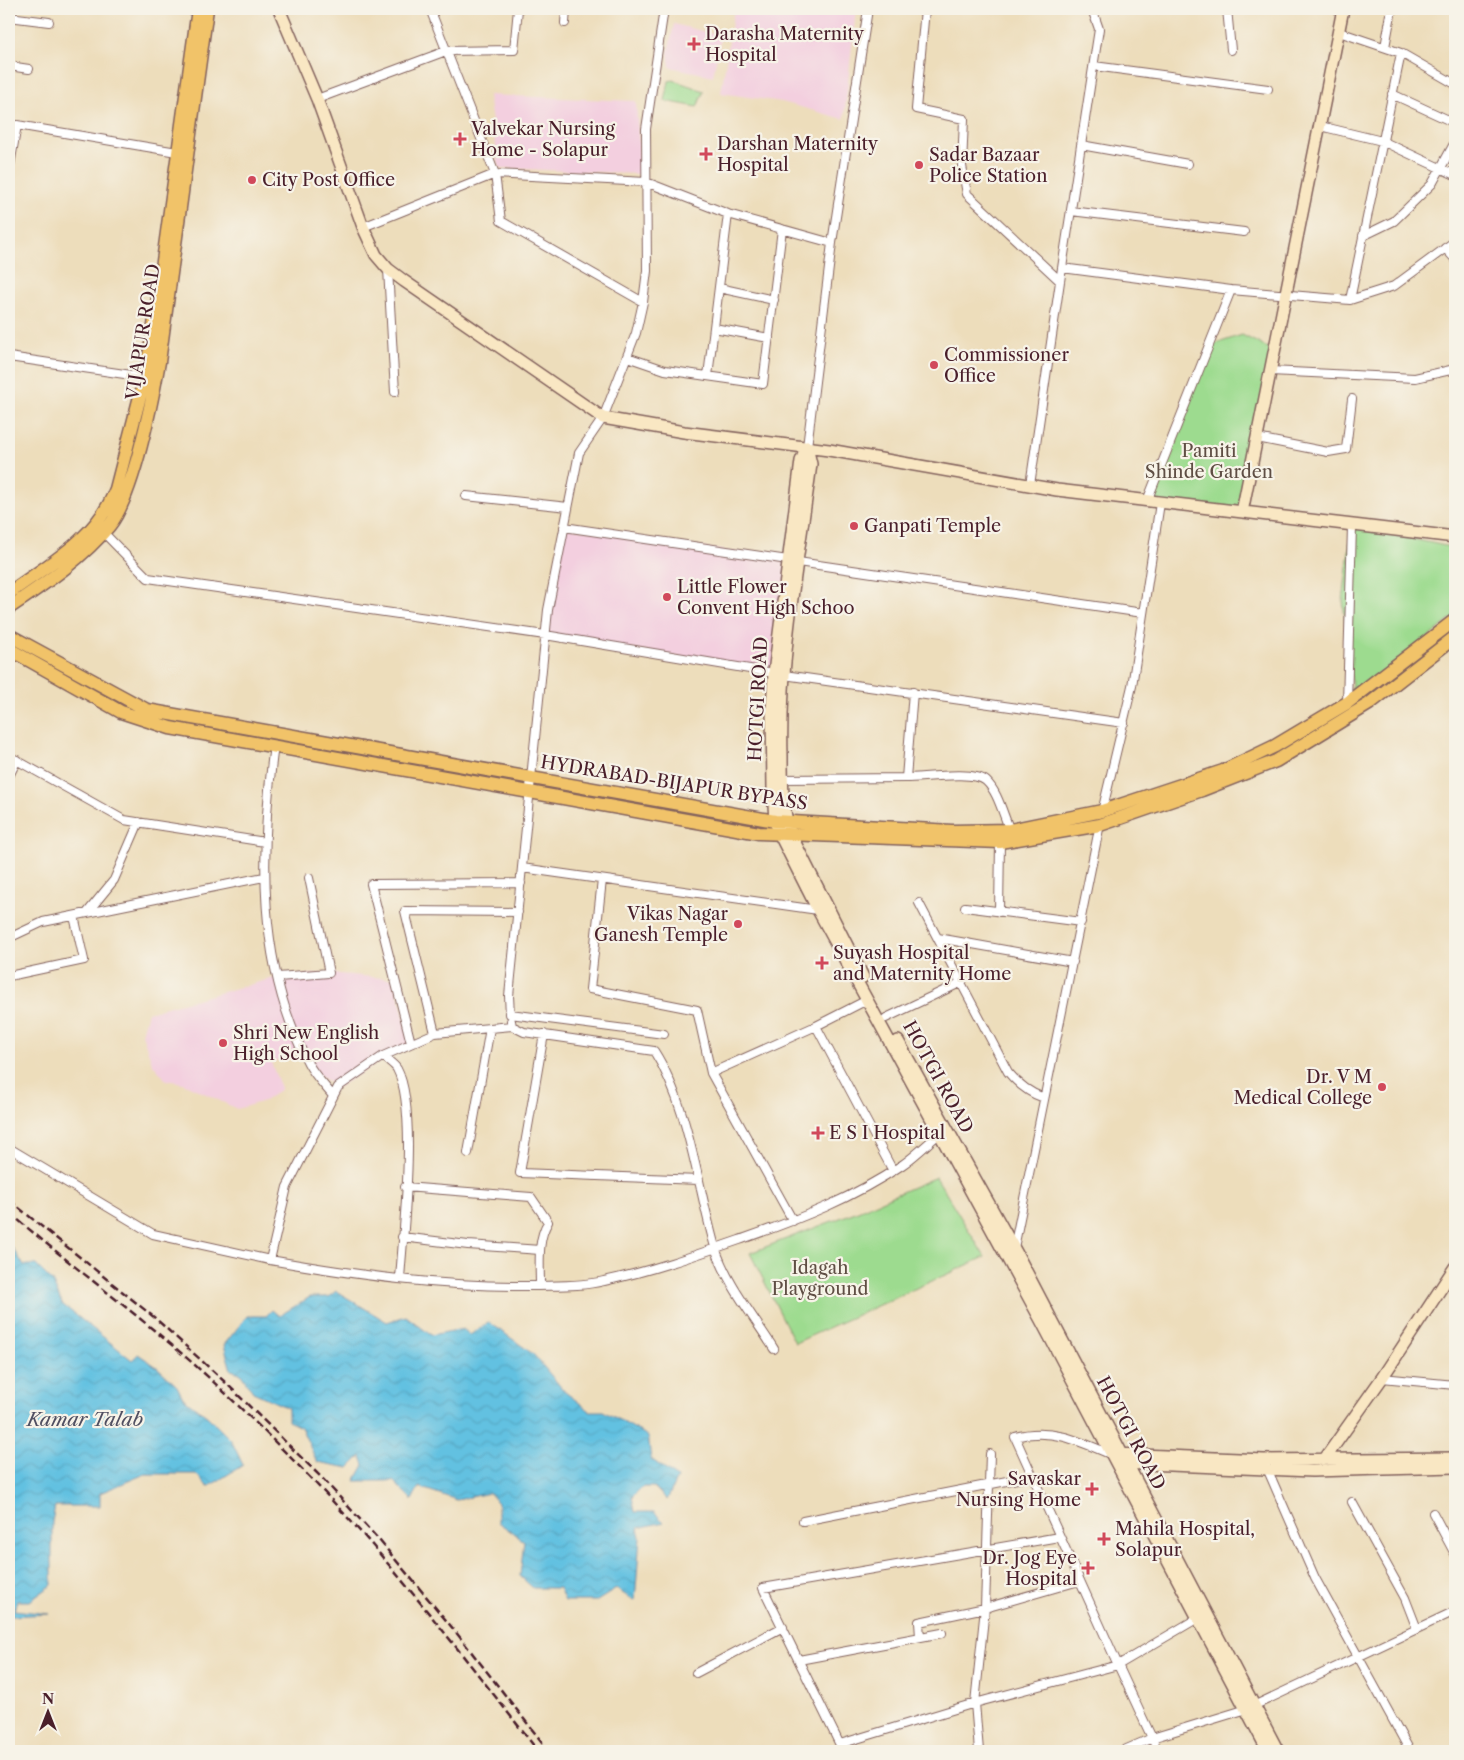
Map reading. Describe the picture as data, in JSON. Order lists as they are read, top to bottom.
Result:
{
  "streets": {
    "main road": ["VIJAPUR ROAD", "HOTGI ROAD", "HYDRABAD-BIJAPUR BYPASS"]
  },
  "crossings": [
    ["HOTGI ROAD", "HYDRABAD-BIJAPUR BYPASS"]
  ],
  "water": ["Kamar Talab"],
  "parks": ["Pamiti Shinde Garden", "Idagah Playground"],
  "places": {
    "health": [
      "Darasha Maternity Hospital",
      "Valvekar Nursing Home - Solapur",
      "Darshan Maternity Hospital",
      "Suyash Hospital and Maternity Home",
      "E S I Hospital",
      "Savaskar Nursing Home",
      "Mahila Hospital, Solapur",
      "Dr. Jog Eye Hospital"
    ],
    "other": [
      "Sadar Bazaar Police Station",
      "City Post Office",
      "Commissioner Office",
      "Ganpati Temple",
      "Little Flower Convent High Schoo",
      "Vikas Nagar Ganesh Temple",
      "Shri New English High School",
      "Dr. V M Medical College"
    ]
  },
  "north": "top"
}
